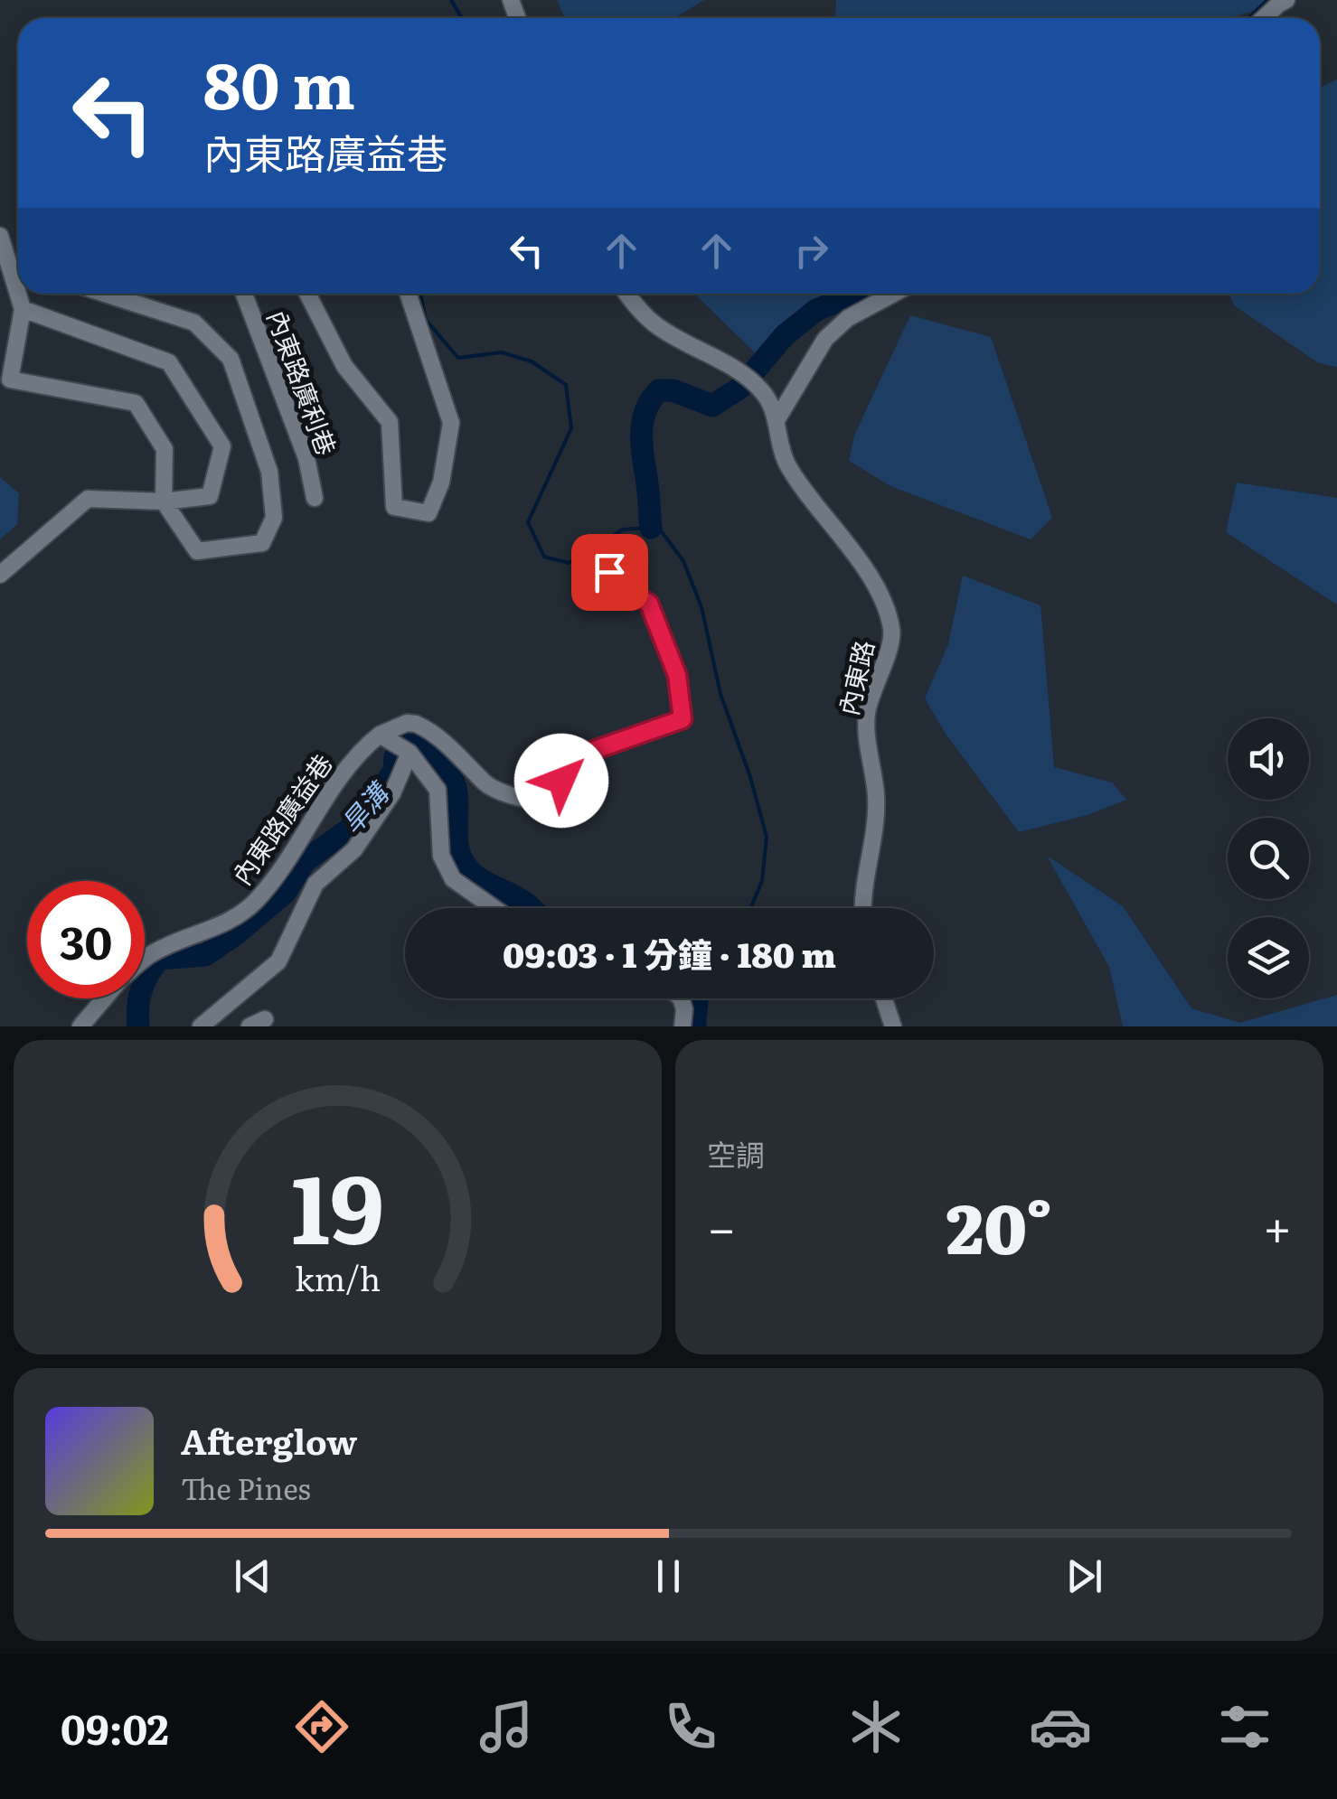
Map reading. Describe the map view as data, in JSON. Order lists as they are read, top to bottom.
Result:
{
  "streets": {
    "street": ["內東路廣利巷", "內東路", "內東路廣益巷"]
  },
  "water": ["旱溝"],
  "page": {
    "turn": ["80 m", "內東路廣益巷"],
    "limit": "30",
    "trip": "09:03 · 1 分鐘 · 180 m",
    "tile": "空調",
    "heat": ["−", "20°", "+"],
    "song": ["Afterglow", "The Pines"],
    "tabs": "09:02",
    "gauge": ["19", "km/h"]
  }
}
